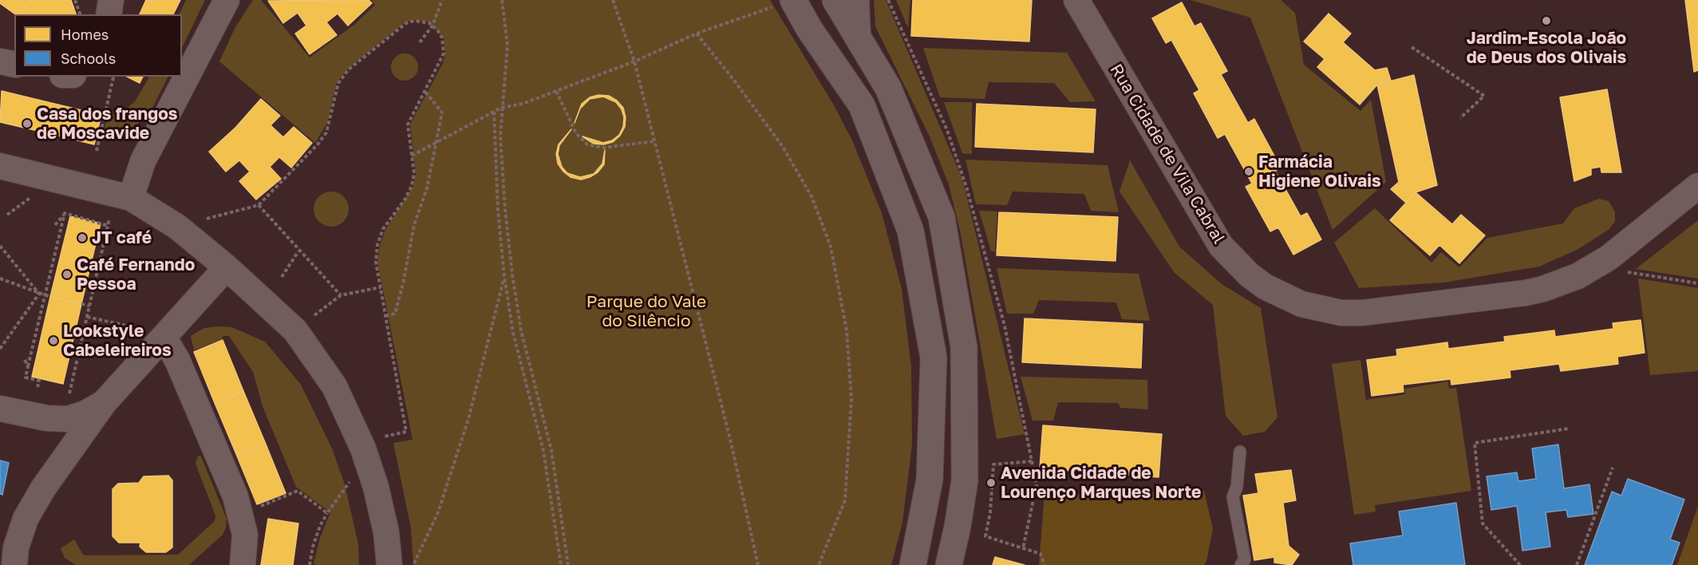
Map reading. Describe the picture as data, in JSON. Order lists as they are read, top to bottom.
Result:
{
  "streets": {
    "street": ["Rua Cidade de Vila Cabral"]
  },
  "parks": ["Parque do Vale do Silêncio"],
  "places": [
    "Jardim-Escola João de Deus dos Olivais",
    "Casa dos frangos de Moscavide",
    "Farmácia Higiene Olivais",
    "JT café",
    "Café Fernando Pessoa",
    "Lookstyle Cabeleireiros",
    "Avenida Cidade de Lourenço Marques Norte"
  ],
  "legend": ["Homes", "Schools"]
}
